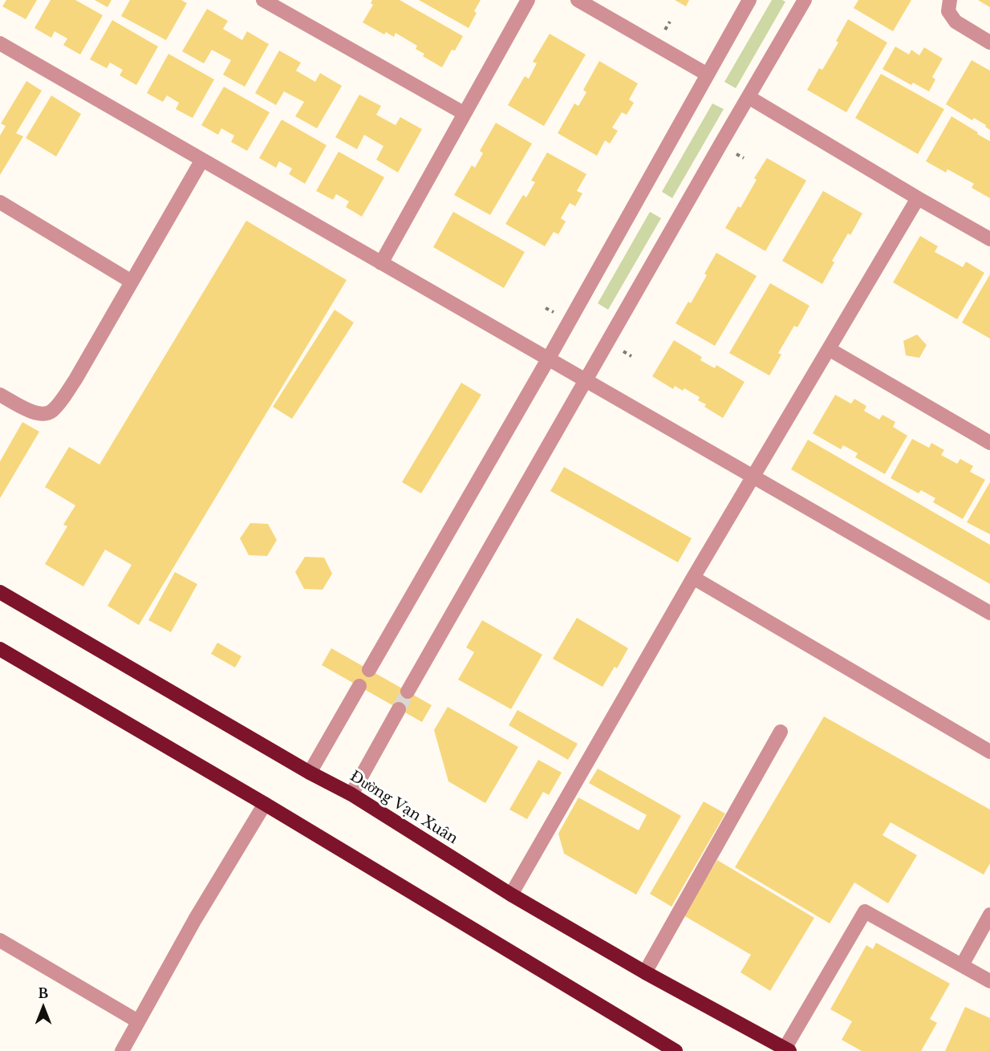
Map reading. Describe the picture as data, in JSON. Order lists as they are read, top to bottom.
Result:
{
  "streets": {
    "highway": ["Đường Vạn Xuân"]
  },
  "north": "top"
}
